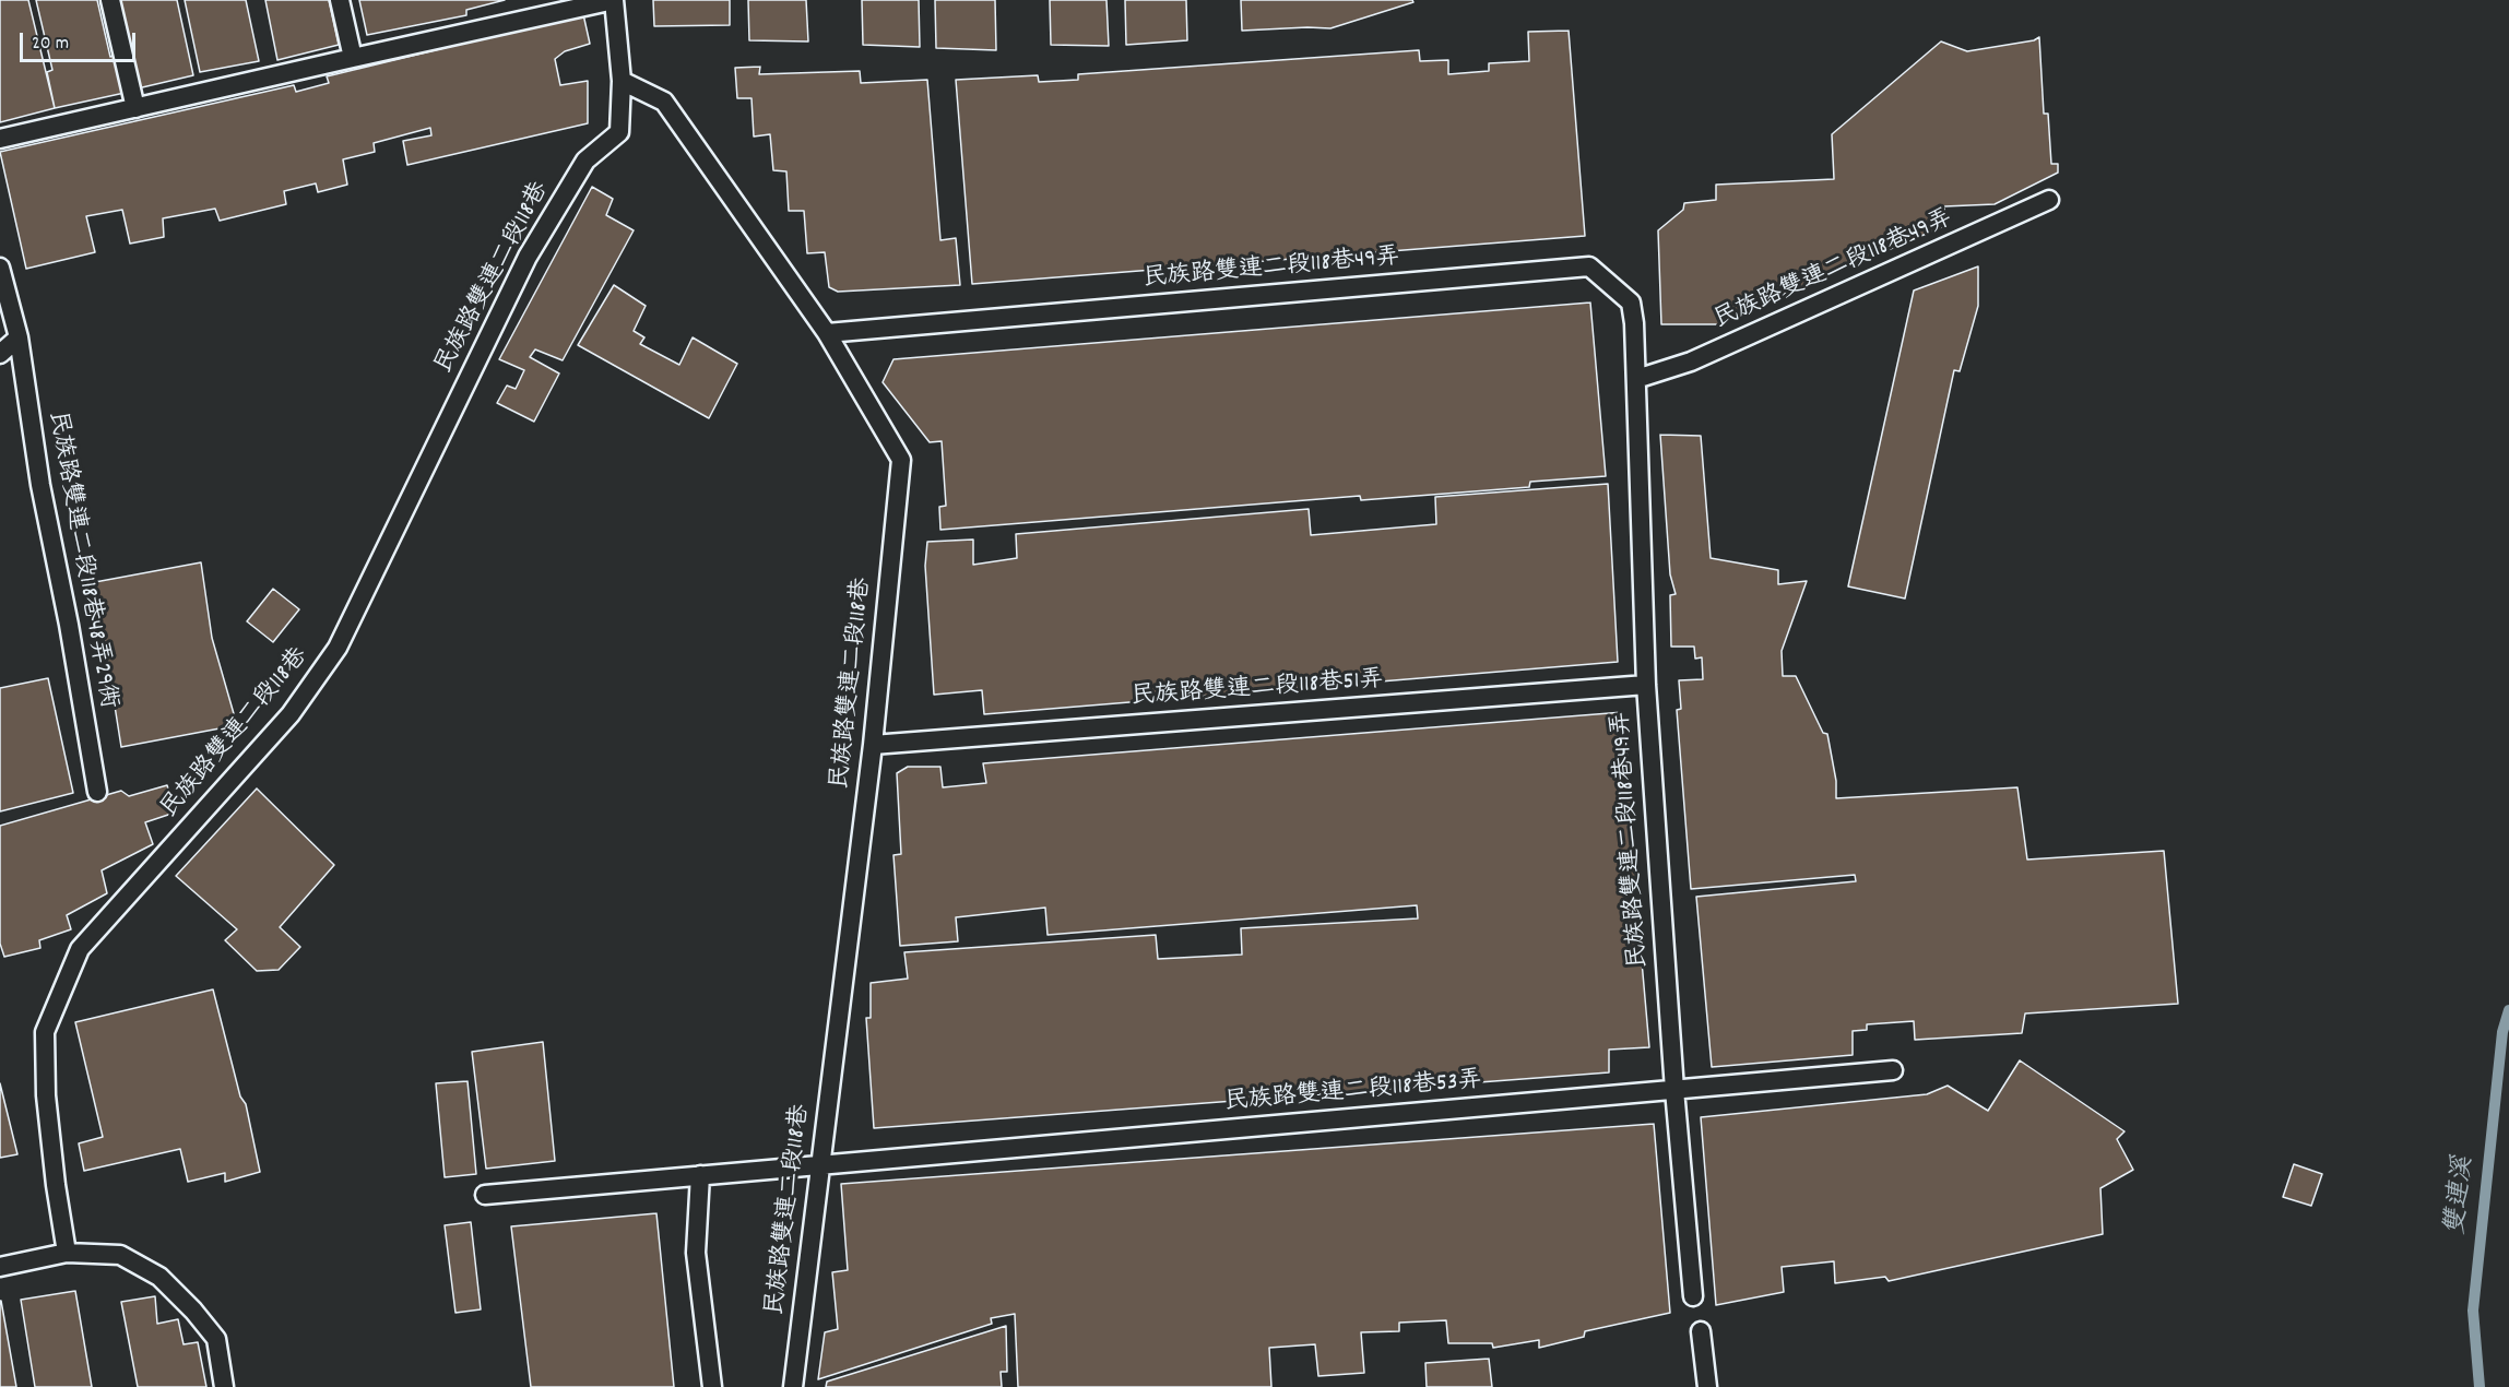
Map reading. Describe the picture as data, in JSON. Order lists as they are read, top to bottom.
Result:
{
  "streets": {
    "lane": [
      "民族路雙連二段118巷49弄",
      "民族路雙連二段118巷",
      "民族路雙連二段118巷48弄29衖",
      "民族路雙連二段118巷51弄",
      "民族路雙連二段118巷53弄"
    ]
  },
  "crossings": [
    ["民族路雙連二段118巷49弄", "民族路雙連二段118巷"],
    ["民族路雙連二段118巷49弄", "民族路雙連二段118巷51弄"],
    ["民族路雙連二段118巷49弄", "民族路雙連二段118巷53弄"],
    ["民族路雙連二段118巷", "民族路雙連二段118巷51弄"],
    ["民族路雙連二段118巷", "民族路雙連二段118巷53弄"]
  ],
  "water": ["雙連溪"],
  "scale_bar": "20 m"
}
